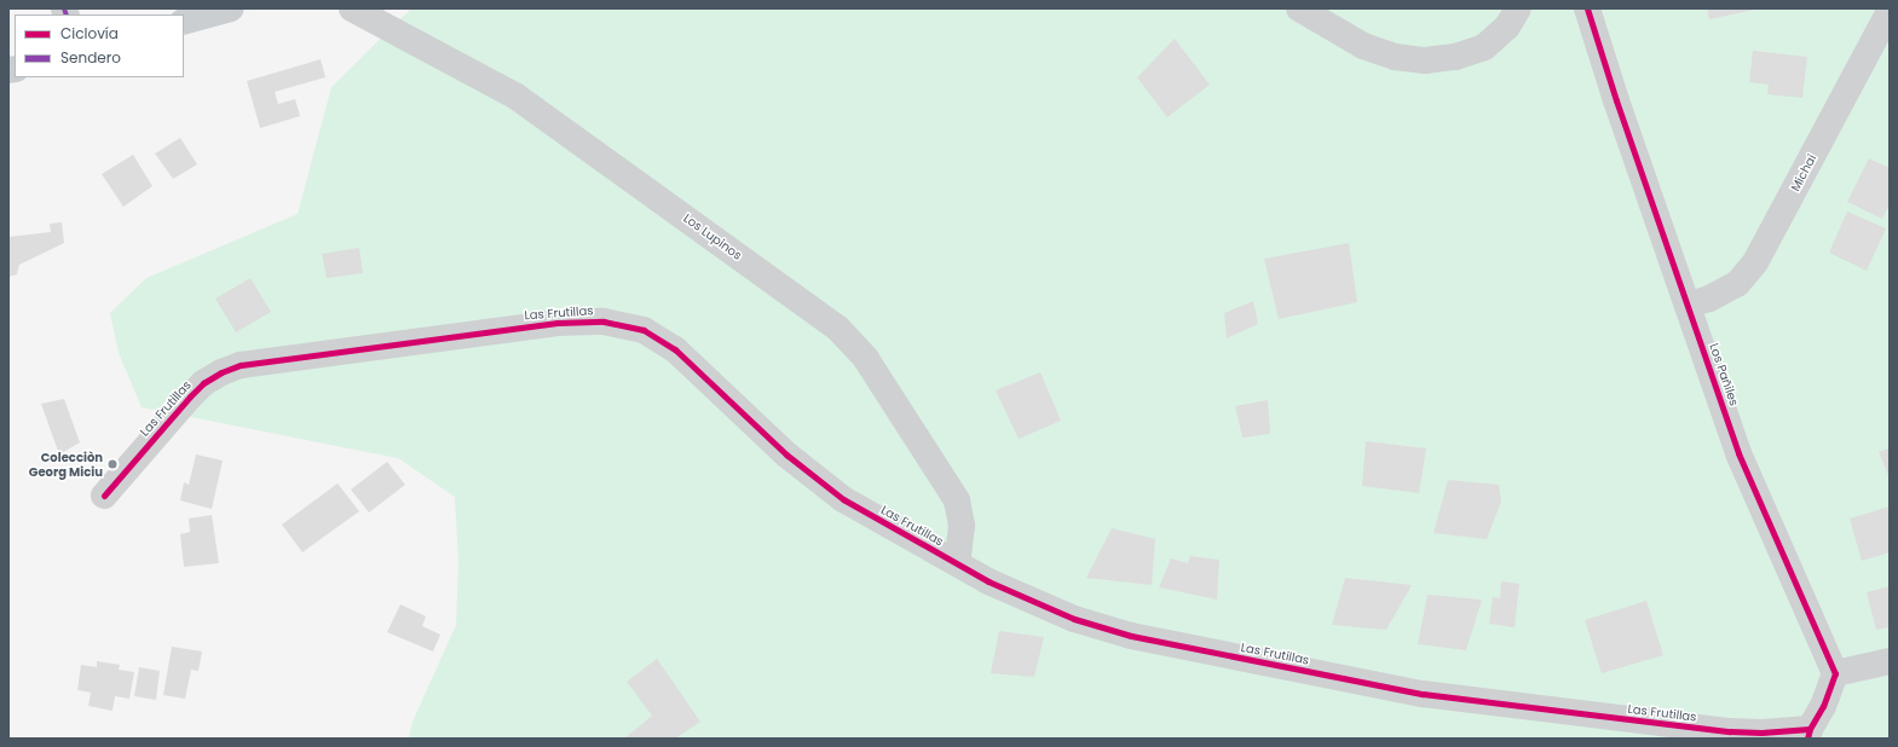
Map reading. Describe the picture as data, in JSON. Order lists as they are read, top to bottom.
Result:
{
  "streets": {
    "street": [
      "Michai",
      "Los Lupinos",
      "Las Frutillas",
      "Los Pañiles"
    ]
  },
  "crossings": [
    ["Michai", "Los Pañiles"],
    ["Los Lupinos", "Las Frutillas"]
  ],
  "places": ["Colecciòn Georg Miciu"],
  "legend": ["Ciclovía", "Sendero"]
}
